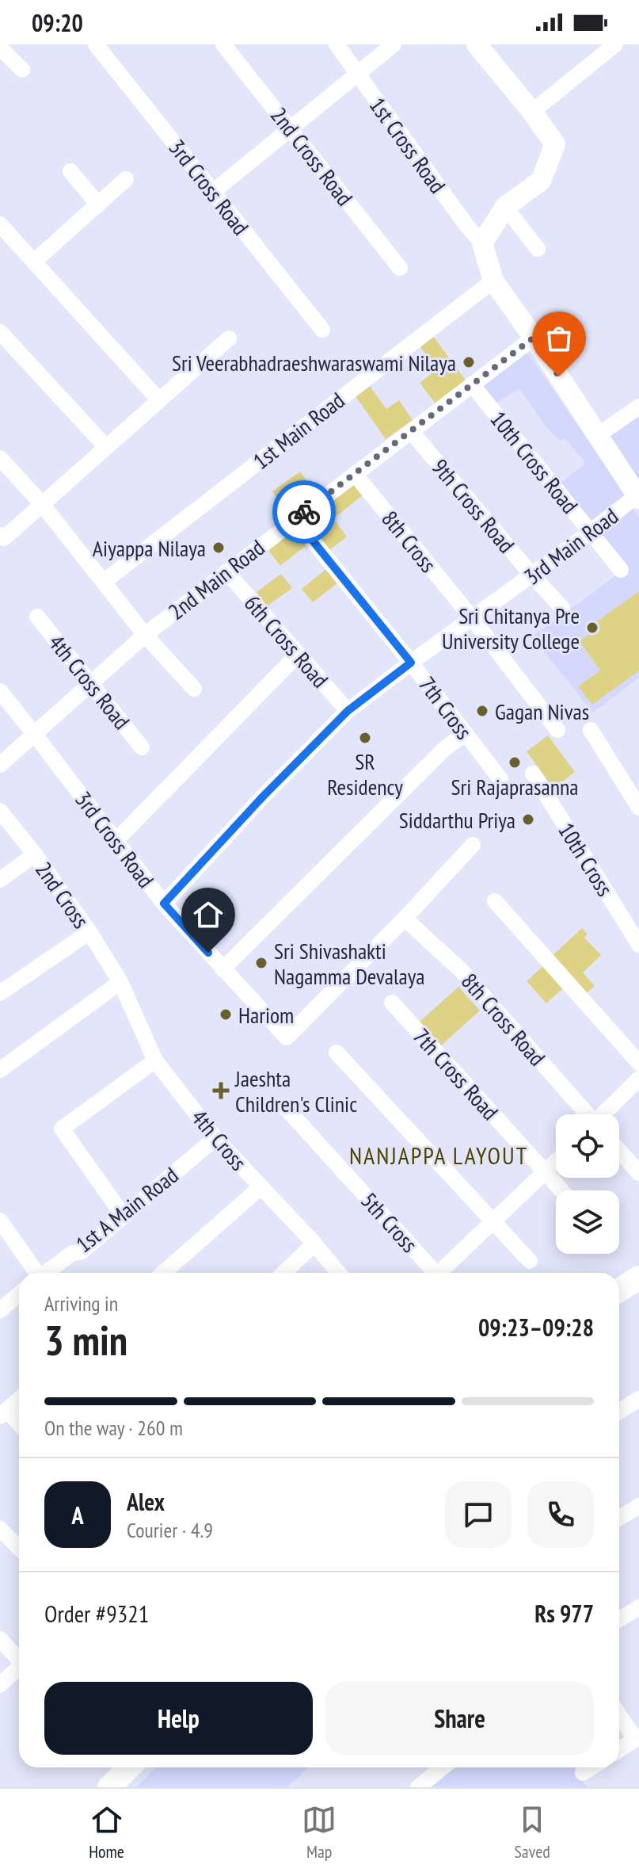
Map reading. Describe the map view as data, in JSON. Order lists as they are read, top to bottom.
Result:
{
  "streets": {
    "street": [
      "1st Cross Road",
      "2nd Cross Road",
      "3rd Cross Road",
      "1st Main Road",
      "10th Cross Road",
      "9th Cross Road",
      "8th Cross",
      "3rd Main Road",
      "2nd Main Road",
      "6th Cross Road",
      "4th Cross Road",
      "7th Cross",
      "10th Cross",
      "2nd Cross",
      "8th Cross Road",
      "7th Cross Road",
      "4th Cross",
      "1st A Main Road",
      "5th Cross"
    ]
  },
  "crossings": [
    ["3rd Cross Road", "3rd Main Road"],
    ["3rd Cross Road", "2nd Main Road"],
    ["3rd Cross Road", "8th Cross Road"],
    ["10th Cross Road", "3rd Main Road"],
    ["10th Cross Road", "2nd Main Road"],
    ["9th Cross Road", "3rd Main Road"],
    ["9th Cross Road", "2nd Main Road"],
    ["8th Cross", "3rd Main Road"],
    ["8th Cross", "2nd Main Road"],
    ["3rd Main Road", "6th Cross Road"],
    ["3rd Main Road", "7th Cross"],
    ["2nd Main Road", "6th Cross Road"],
    ["2nd Main Road", "4th Cross Road"],
    ["2nd Main Road", "7th Cross"],
    ["2nd Cross", "4th Cross"],
    ["4th Cross", "1st A Main Road"]
  ],
  "districts": ["NANJAPPA LAYOUT"],
  "places": {
    "other": [
      "Sri Veerabhadraeshwaraswami Nilaya",
      "Aiyappa Nilaya",
      "Sri Chitanya Pre University College",
      "Gagan Nivas",
      "SR Residency",
      "Sri Rajaprasanna",
      "Siddarthu Priya",
      "Sri Shivashakti Nagamma Devalaya",
      "Hariom"
    ],
    "health": ["Jaeshta Children's Clinic"]
  },
  "page": {
    "status": "09:20",
    "heading": ["3 min", "Arriving in", "09:23–09:28"],
    "panel": [
      "Alex",
      "Courier · 4.9",
      "Order #9321",
      "Rs 977"
    ],
    "bar": "On the way · 260 m",
    "round": "A",
    "buttons": ["Help", "Share"],
    "tabs": ["Home", "Map", "Saved"]
  }
}
